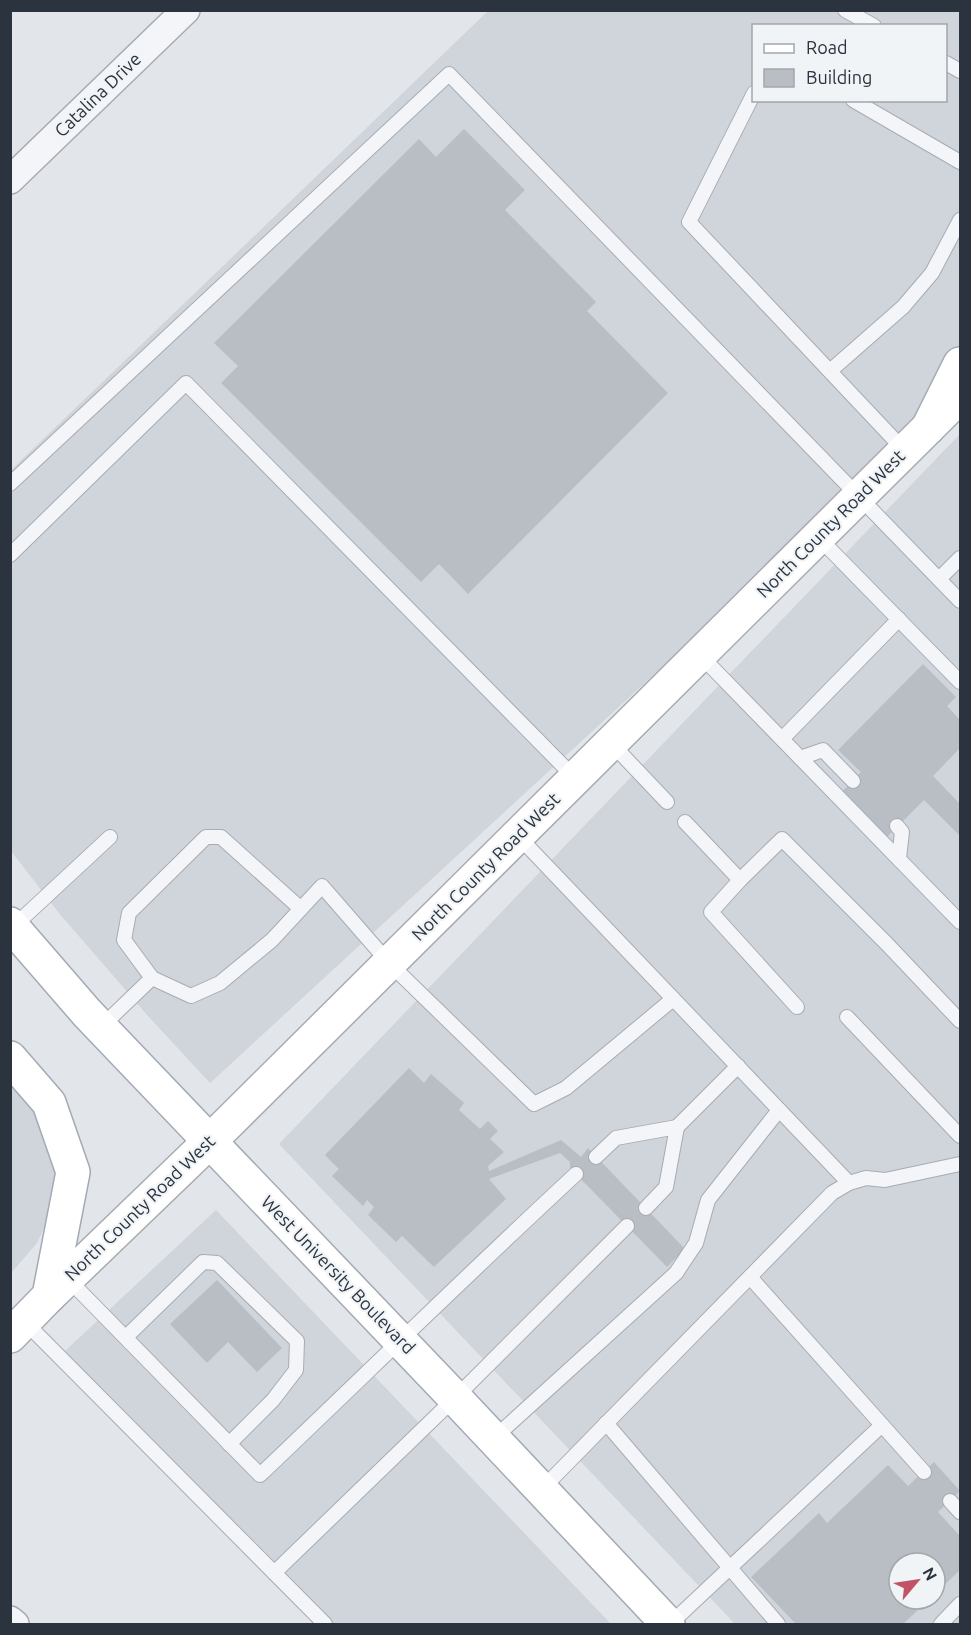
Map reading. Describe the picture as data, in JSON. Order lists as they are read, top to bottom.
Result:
{
  "streets": {
    "main road": ["North County Road West", "West University Boulevard"],
    "street": ["Catalina Drive"]
  },
  "crossings": [
    ["North County Road West", "West University Boulevard"]
  ],
  "legend": ["Road", "Building"],
  "north": "top right"
}
